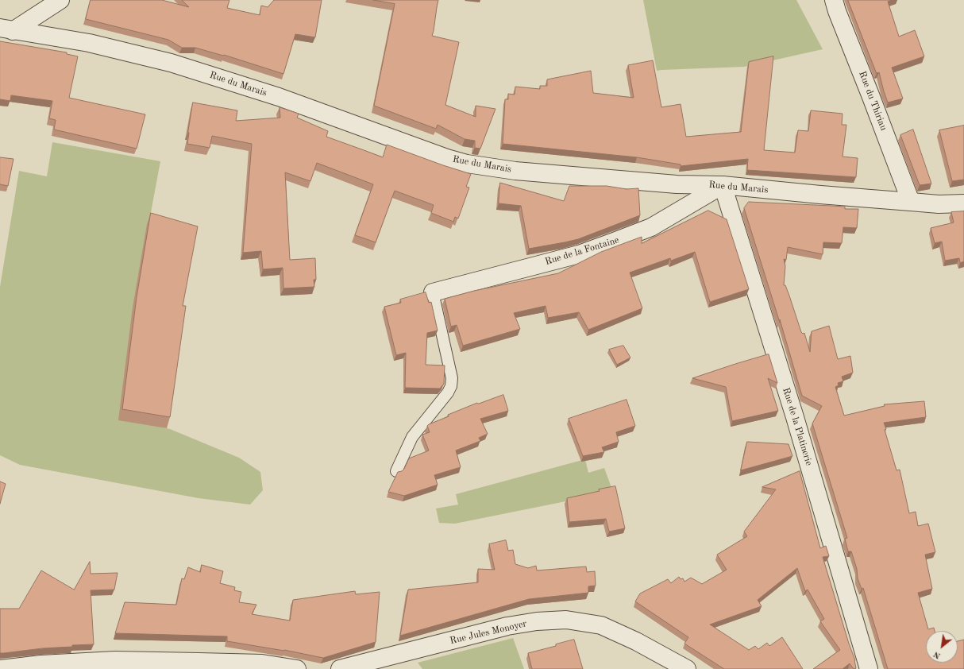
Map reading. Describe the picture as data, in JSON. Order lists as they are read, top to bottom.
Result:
{
  "streets": {
    "street": [
      "Rue du Marais",
      "Rue du Thiriau",
      "Rue de la Fontaine",
      "Rue de la Platinerie",
      "Rue Jules Monoyer"
    ]
  },
  "crossings": [
    ["Rue du Marais", "Rue du Thiriau"],
    ["Rue du Marais", "Rue de la Fontaine"],
    ["Rue du Marais", "Rue de la Platinerie"],
    ["Rue de la Fontaine", "Rue de la Platinerie"]
  ],
  "north": "bottom left"
}
